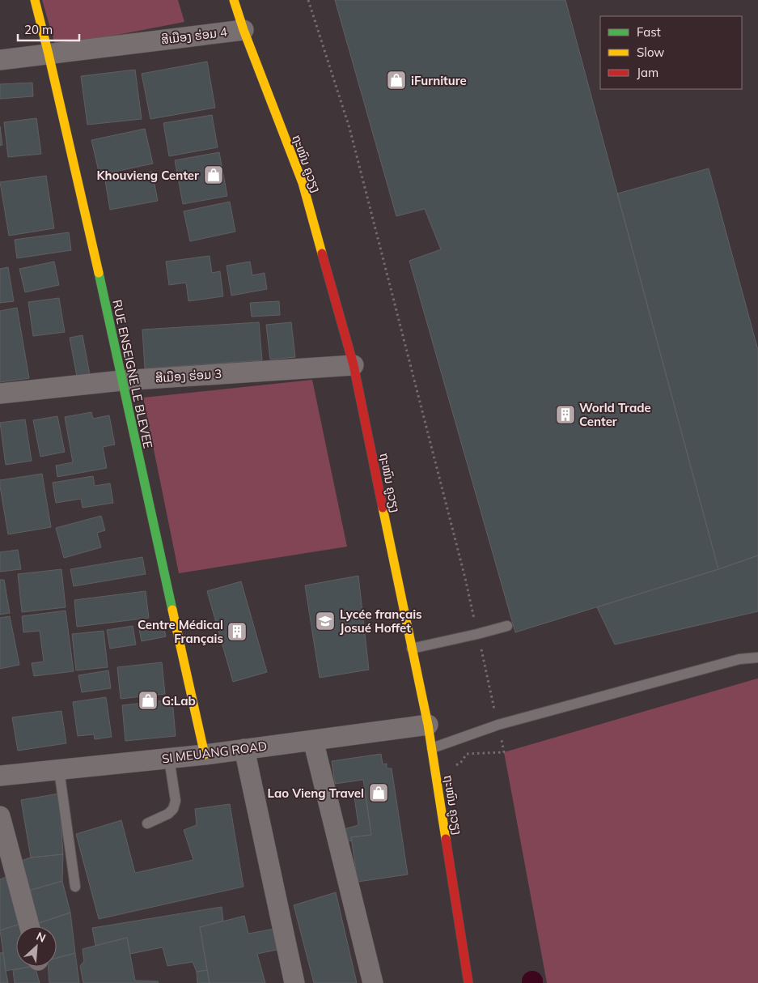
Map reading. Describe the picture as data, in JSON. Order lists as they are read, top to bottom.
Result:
{
  "streets": {
    "street": [
      "ສີເມືອງ ຮ່ອມ 4",
      "ຖະໜົນ ຄູວຽງ",
      "RUE ENSEIGNE LE BLEVEE",
      "ສີເມືອງ ຮ່ອມ 3",
      "SI MEUANG ROAD"
    ]
  },
  "crossings": [
    ["ສີເມືອງ ຮ່ອມ 4", "ຖະໜົນ ຄູວຽງ"],
    ["ສີເມືອງ ຮ່ອມ 4", "RUE ENSEIGNE LE BLEVEE"],
    ["ຖະໜົນ ຄູວຽງ", "ສີເມືອງ ຮ່ອມ 3"],
    ["ຖະໜົນ ຄູວຽງ", "SI MEUANG ROAD"],
    ["RUE ENSEIGNE LE BLEVEE", "ສີເມືອງ ຮ່ອມ 3"],
    ["RUE ENSEIGNE LE BLEVEE", "SI MEUANG ROAD"]
  ],
  "places": {
    "shop": [
      "iFurniture",
      "Khouvieng Center",
      "G:Lab",
      "Lao Vieng Travel"
    ],
    "building": ["World Trade Center", "Centre Médical Français"],
    "school or university": ["Lycée français Josué Hoffet"]
  },
  "legend": ["Fast", "Slow", "Jam"],
  "scale_bar": "20 m",
  "north": "top right"
}
